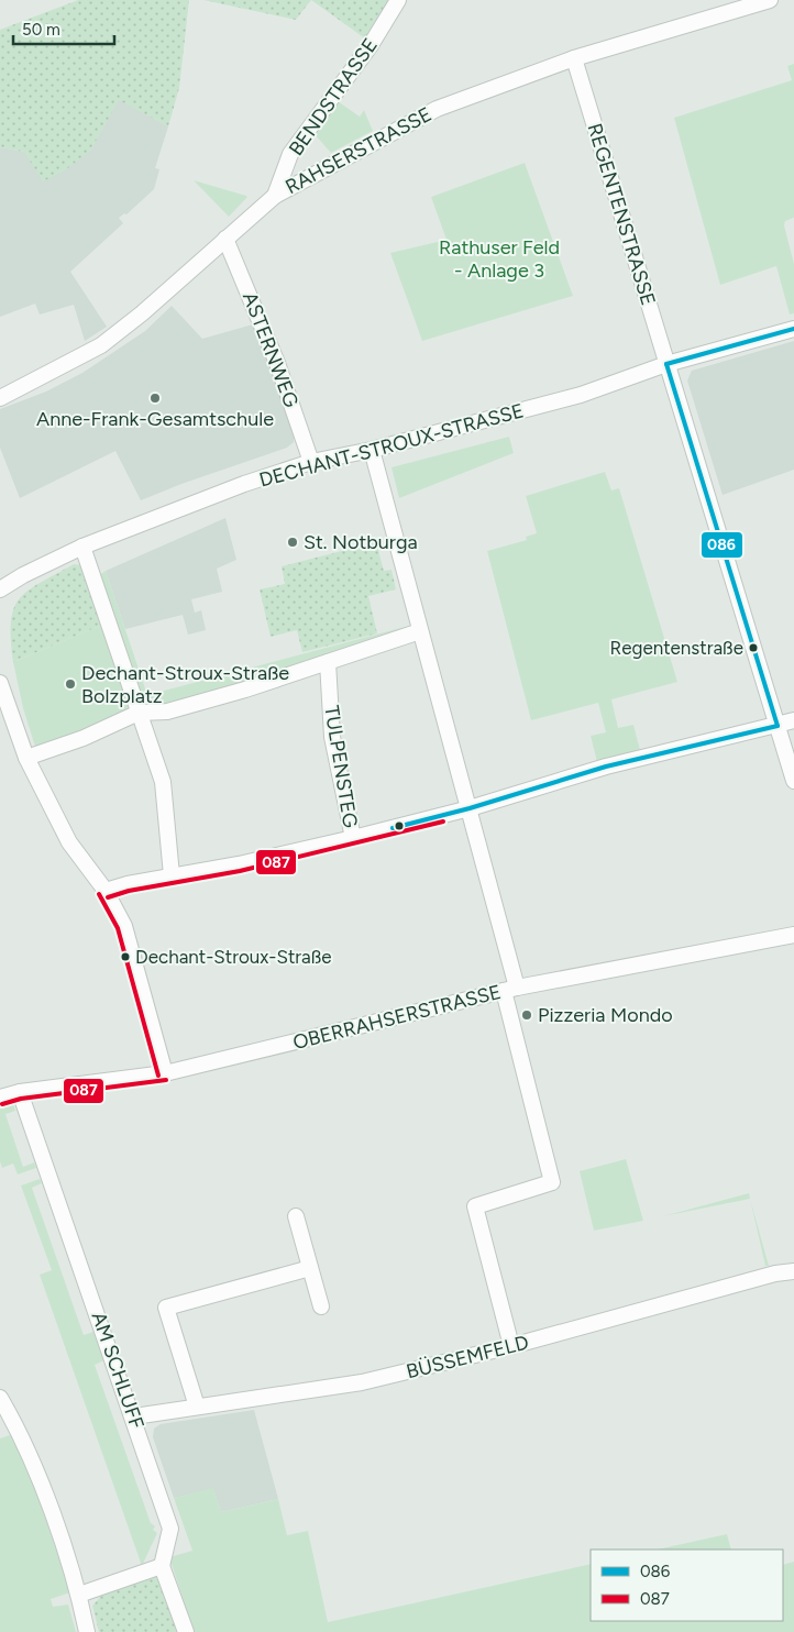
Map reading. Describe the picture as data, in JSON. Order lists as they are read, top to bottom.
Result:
{
  "streets": {
    "street": [
      "BENDSTRASSE",
      "RAHSERSTRASSE",
      "REGENTENSTRASSE",
      "ASTERNWEG",
      "DECHANT-STROUX-STRASSE",
      "TULPENSTEG",
      "OBERRAHSERSTRASSE",
      "BÜSSEMFELD",
      "AM SCHLUFF"
    ]
  },
  "crossings": [
    ["BENDSTRASSE", "RAHSERSTRASSE"],
    ["RAHSERSTRASSE", "REGENTENSTRASSE"],
    ["RAHSERSTRASSE", "ASTERNWEG"],
    ["REGENTENSTRASSE", "DECHANT-STROUX-STRASSE"],
    ["ASTERNWEG", "DECHANT-STROUX-STRASSE"],
    ["OBERRAHSERSTRASSE", "AM SCHLUFF"],
    ["BÜSSEMFELD", "AM SCHLUFF"]
  ],
  "parks": ["Rathuser Feld - Anlage 3"],
  "places": [
    "Anne-Frank-Gesamtschule",
    "St. Notburga",
    "Regentenstraße",
    "Dechant-Stroux-Straße Bolzplatz",
    "Dechant-Stroux-Straße",
    "Pizzeria Mondo"
  ],
  "lines": ["transit line 086", "transit line 087"],
  "legend": ["086", "087"],
  "scale_bar": "50 m"
}
